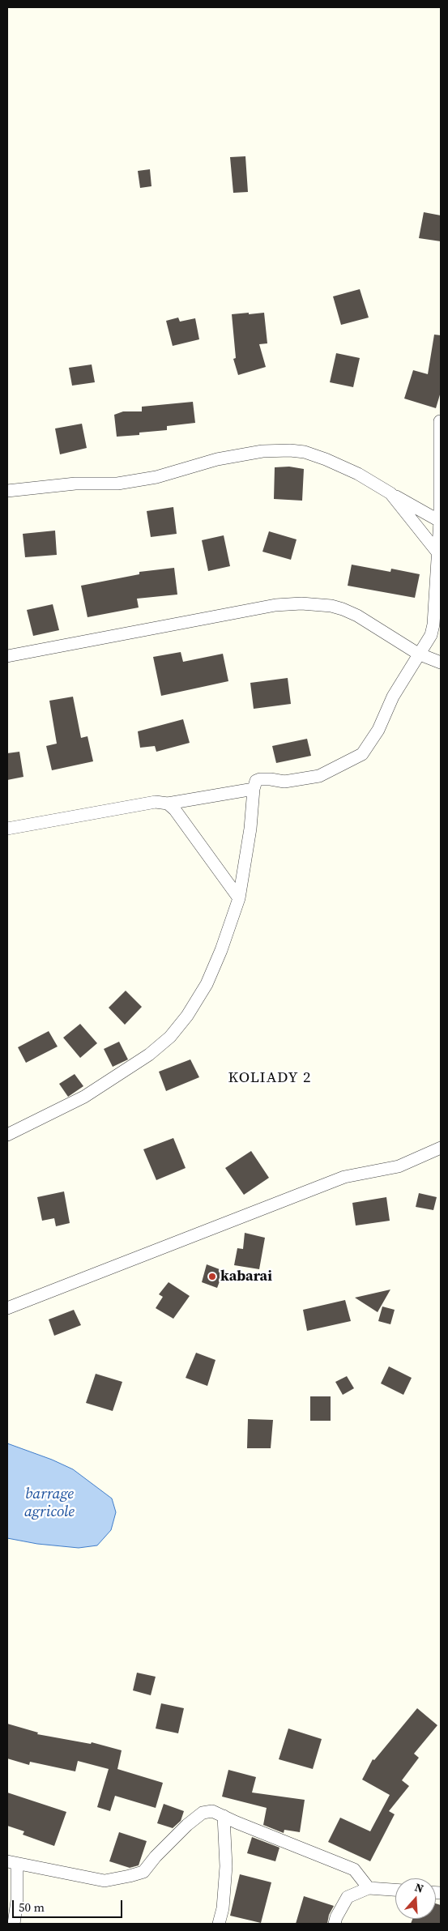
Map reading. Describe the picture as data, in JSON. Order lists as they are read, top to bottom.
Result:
{
  "districts": ["KOLIADY 2"],
  "water": ["barrage agricole"],
  "places": ["kabarai"],
  "scale_bar": "50 m",
  "north": "top"
}
